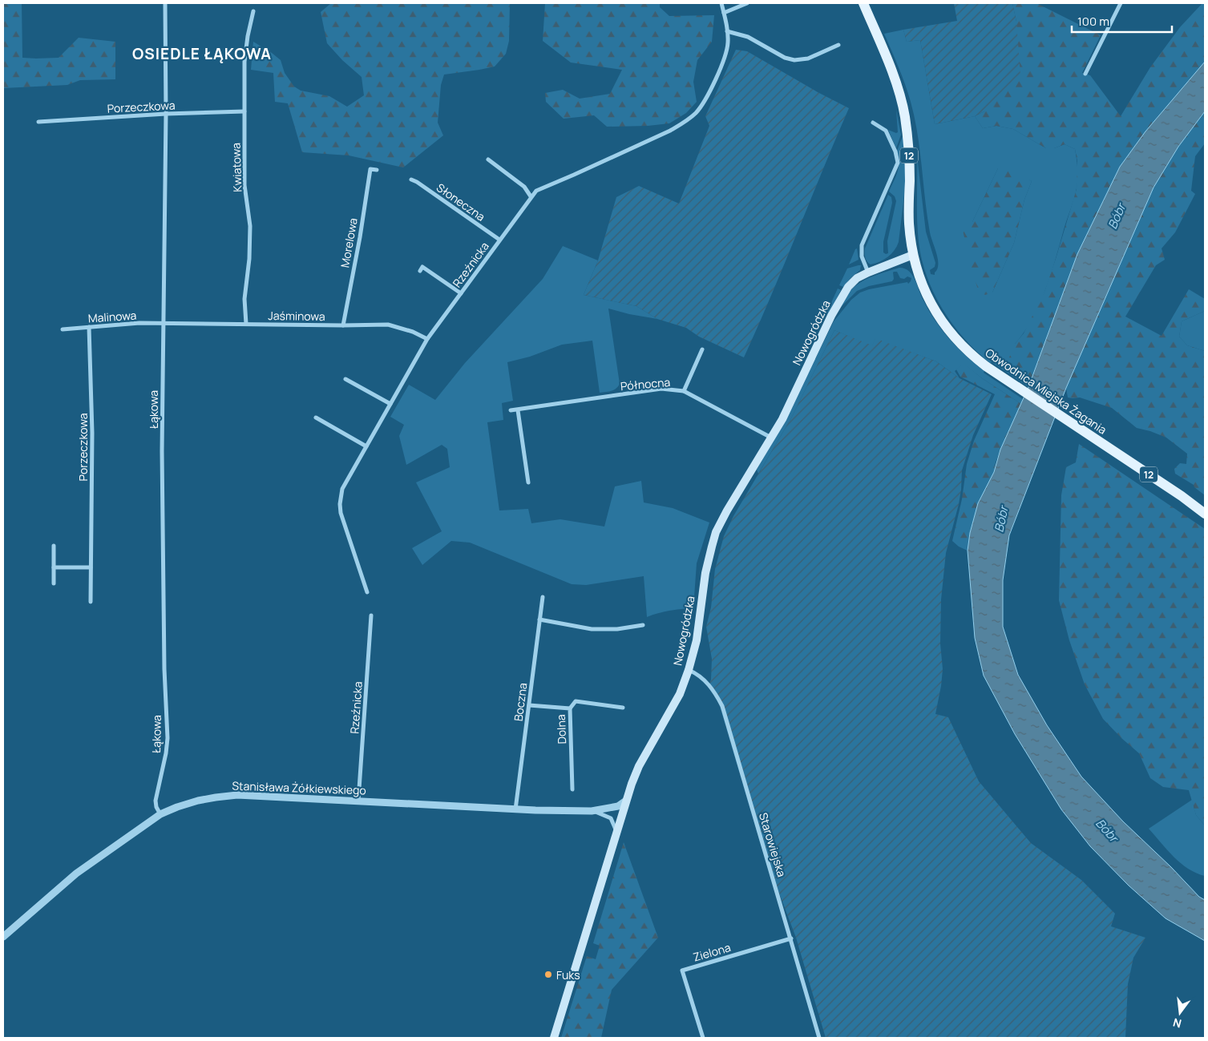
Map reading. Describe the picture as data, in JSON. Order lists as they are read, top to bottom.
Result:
{
  "streets": {
    "main road": ["12", "Nowogródzka", "Obwodnica Miejska Żagania"],
    "street": [
      "Porzeczkowa",
      "Kwiatowa",
      "Słoneczna",
      "Morelowa",
      "Rzeźnicka",
      "Jaśminowa",
      "Malinowa",
      "Północna",
      "Łąkowa",
      "Boczna",
      "Dolna",
      "Stanisława Żółkiewskiego",
      "Starowiejska",
      "Zielona"
    ]
  },
  "crossings": [
    ["Porzeczkowa", "Kwiatowa"],
    ["Porzeczkowa", "Malinowa"],
    ["Porzeczkowa", "Łąkowa"],
    ["12", "Nowogródzka"],
    ["12", "Obwodnica Miejska Żagania"],
    ["Kwiatowa", "Jaśminowa"],
    ["Słoneczna", "Rzeźnicka"],
    ["Morelowa", "Jaśminowa"],
    ["Rzeźnicka", "Jaśminowa"],
    ["Rzeźnicka", "Stanisława Żółkiewskiego"],
    ["Jaśminowa", "Malinowa"],
    ["Jaśminowa", "Łąkowa"],
    ["Malinowa", "Łąkowa"],
    ["Nowogródzka", "Północna"],
    ["Nowogródzka", "Obwodnica Miejska Żagania"],
    ["Nowogródzka", "Stanisława Żółkiewskiego"],
    ["Nowogródzka", "Starowiejska"],
    ["Łąkowa", "Stanisława Żółkiewskiego"],
    ["Boczna", "Dolna"],
    ["Boczna", "Stanisława Żółkiewskiego"],
    ["Starowiejska", "Zielona"]
  ],
  "districts": ["OSIEDLE ŁĄKOWA"],
  "water": ["Bóbr"],
  "places": ["Fuks"],
  "scale_bar": "100 m",
  "north": "bottom"
}
